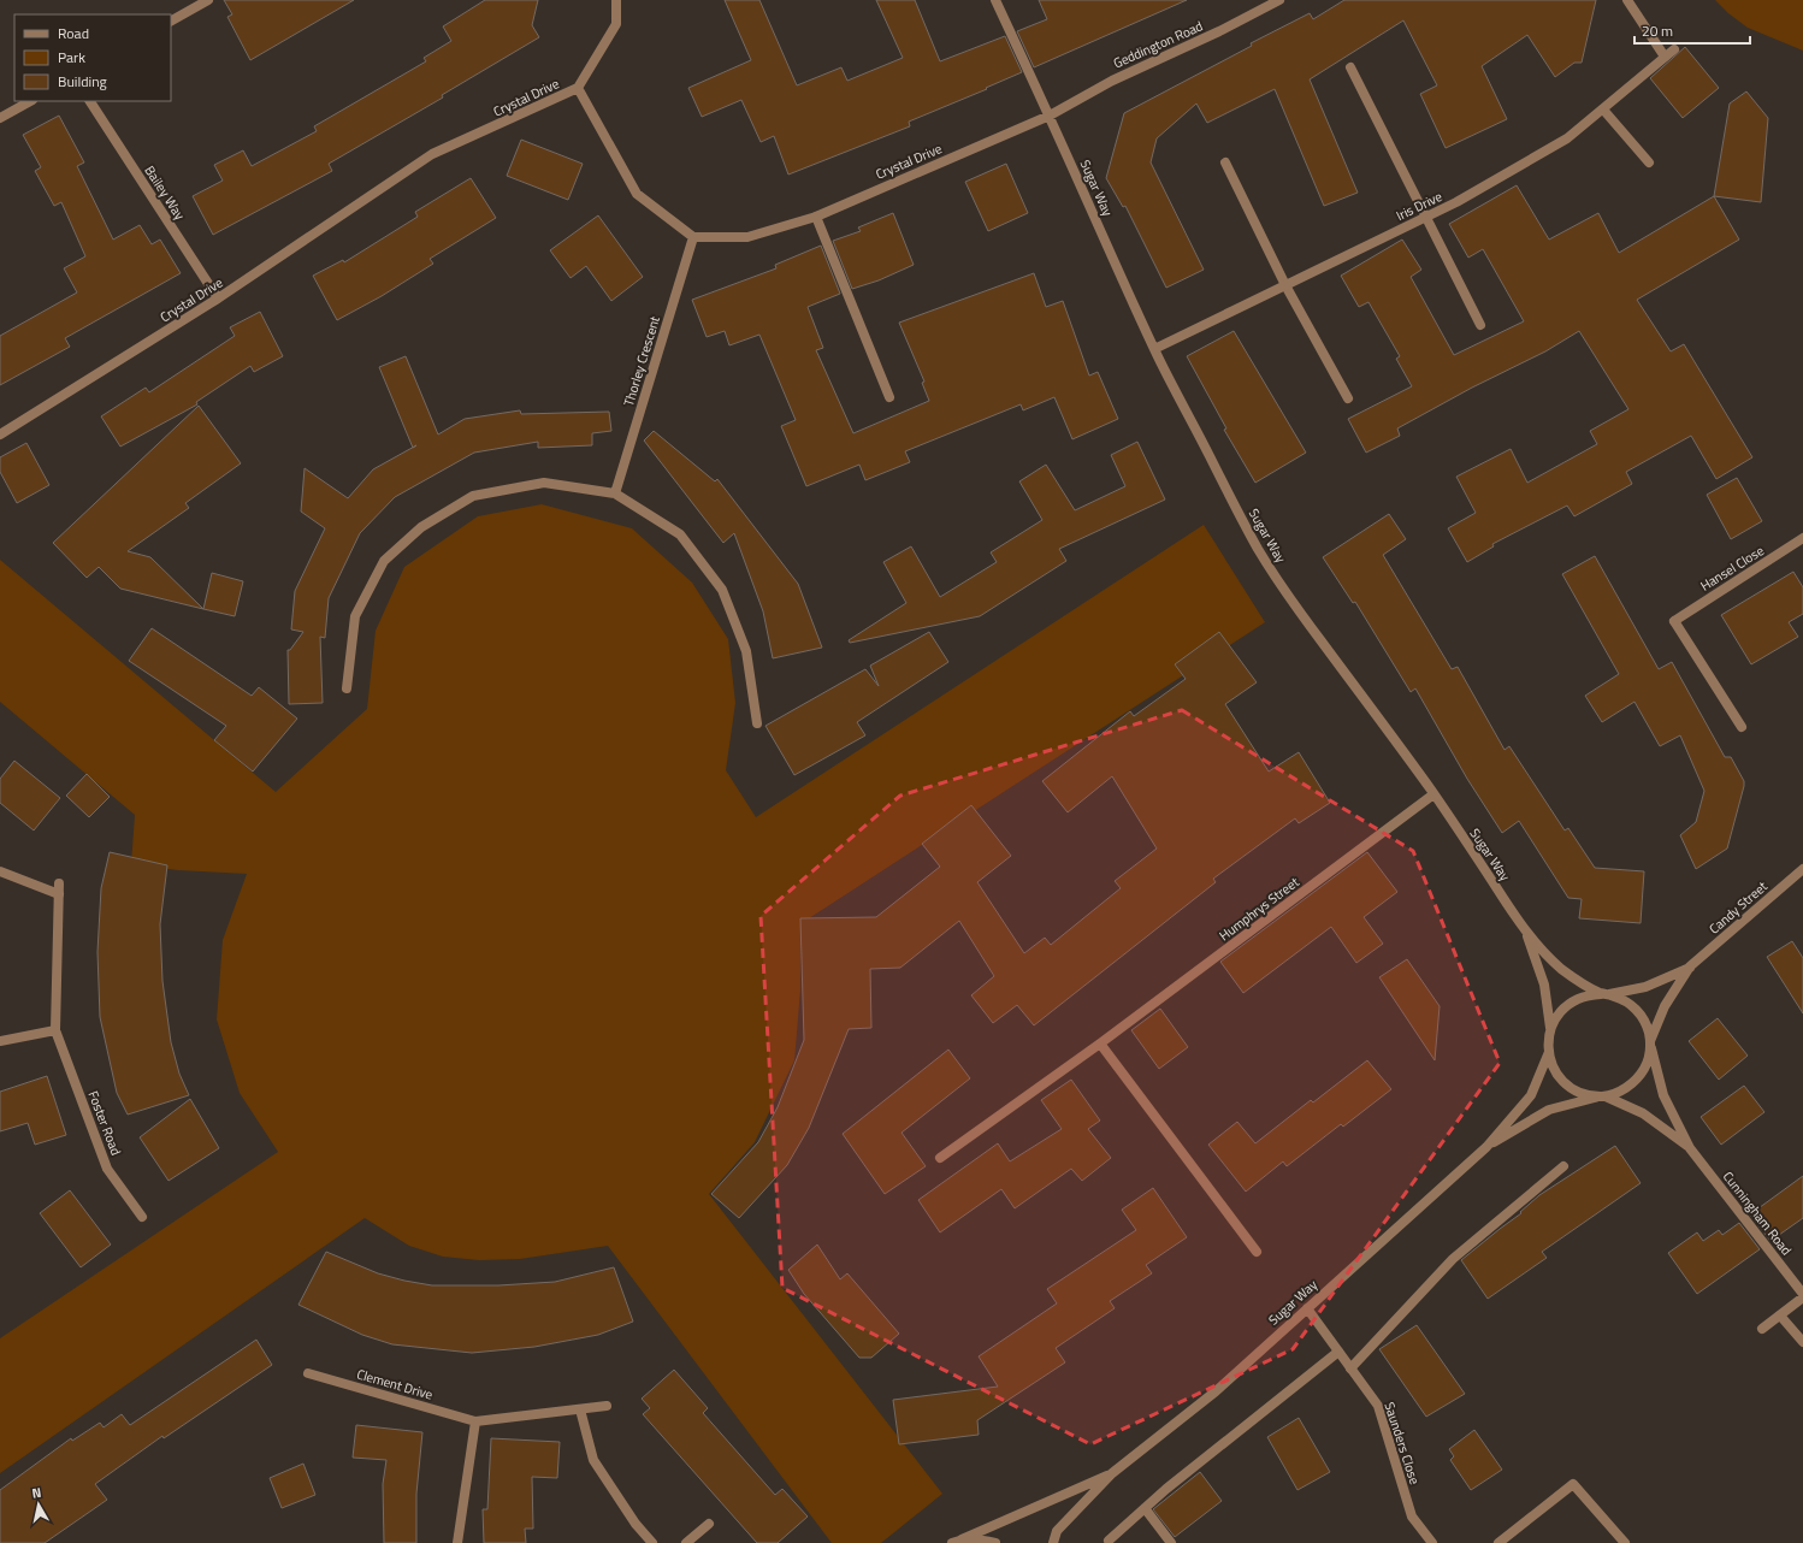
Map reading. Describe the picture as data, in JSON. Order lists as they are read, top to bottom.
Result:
{
  "streets": {
    "street": [
      "Geddington Road",
      "Crystal Drive",
      "Sugar Way",
      "Bailey Way",
      "Iris Drive",
      "Thorley Crescent",
      "Hansel Close",
      "Candy Street",
      "Humphrys Street",
      "Foster Road",
      "Cunningham Road",
      "Clement Drive",
      "Saunders Close"
    ]
  },
  "crossings": [
    ["Geddington Road", "Crystal Drive"],
    ["Geddington Road", "Sugar Way"],
    ["Crystal Drive", "Sugar Way"],
    ["Crystal Drive", "Bailey Way"],
    ["Crystal Drive", "Thorley Crescent"],
    ["Sugar Way", "Iris Drive"],
    ["Sugar Way", "Candy Street"],
    ["Sugar Way", "Humphrys Street"],
    ["Sugar Way", "Cunningham Road"],
    ["Sugar Way", "Saunders Close"],
    ["Candy Street", "Cunningham Road"]
  ],
  "legend": ["Road", "Park", "Building"],
  "scale_bar": "20 m",
  "north": "top"
}
